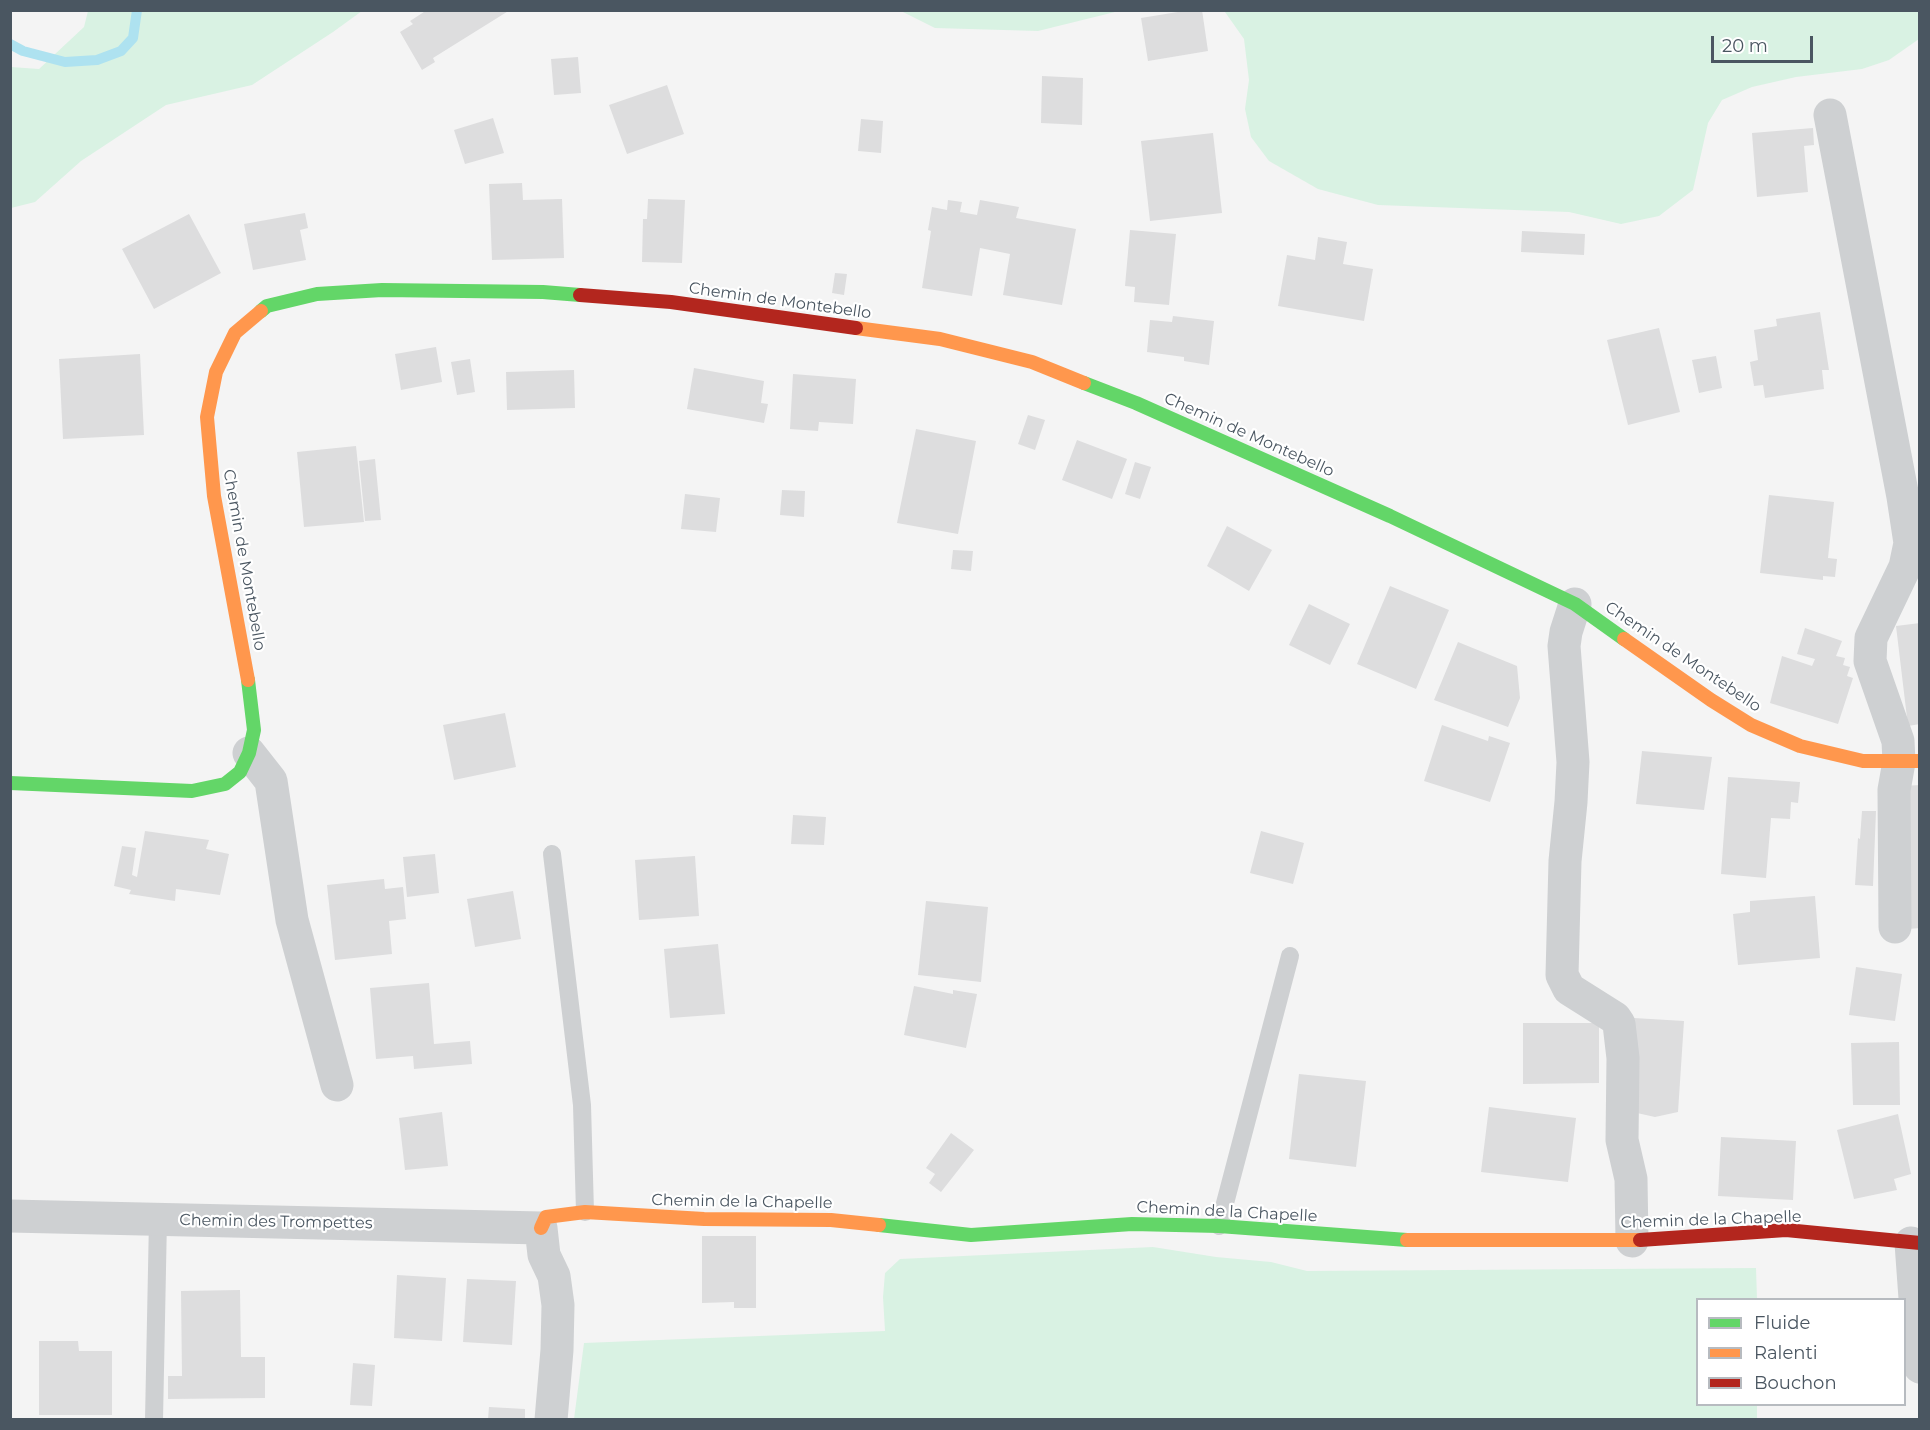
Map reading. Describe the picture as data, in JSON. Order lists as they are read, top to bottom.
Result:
{
  "streets": {
    "street": ["Chemin de Montebello", "Chemin de la Chapelle", "Chemin des Trompettes"]
  },
  "crossings": [
    ["Chemin de la Chapelle", "Chemin des Trompettes"]
  ],
  "legend": ["Fluide", "Ralenti", "Bouchon"],
  "scale_bar": "20 m"
}
